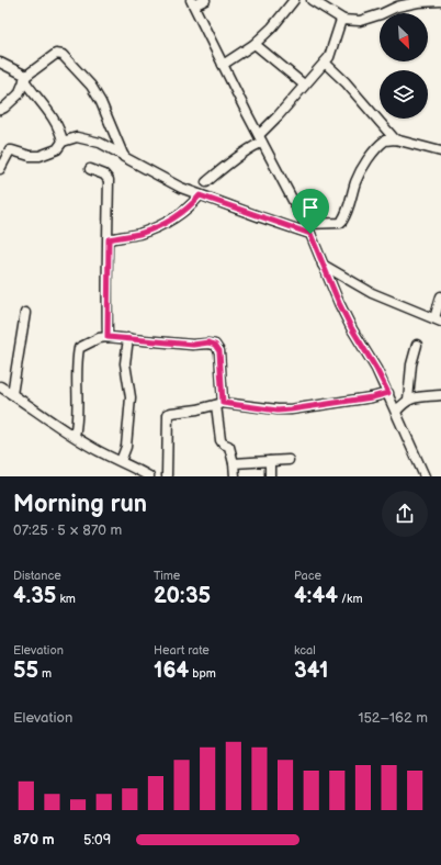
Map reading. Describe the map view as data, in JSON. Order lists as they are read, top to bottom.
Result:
{
  "north": "bottom right",
  "page": {
    "heading": ["Morning run", "07:25 · 5 × 870 m"],
    "stats": [
      ["Distance", "4.35 km"],
      ["Time", "20:35"],
      ["Pace", "4:44 /km"],
      ["Elevation", "55 m"],
      ["Heart rate", "164 bpm"],
      ["kcal", "341"]
    ],
    "chart": ["Elevation", "152–162 m"],
    "list": [
      {
        "name": "870 m",
        "note": "5:09"
      }
    ]
  }
}
